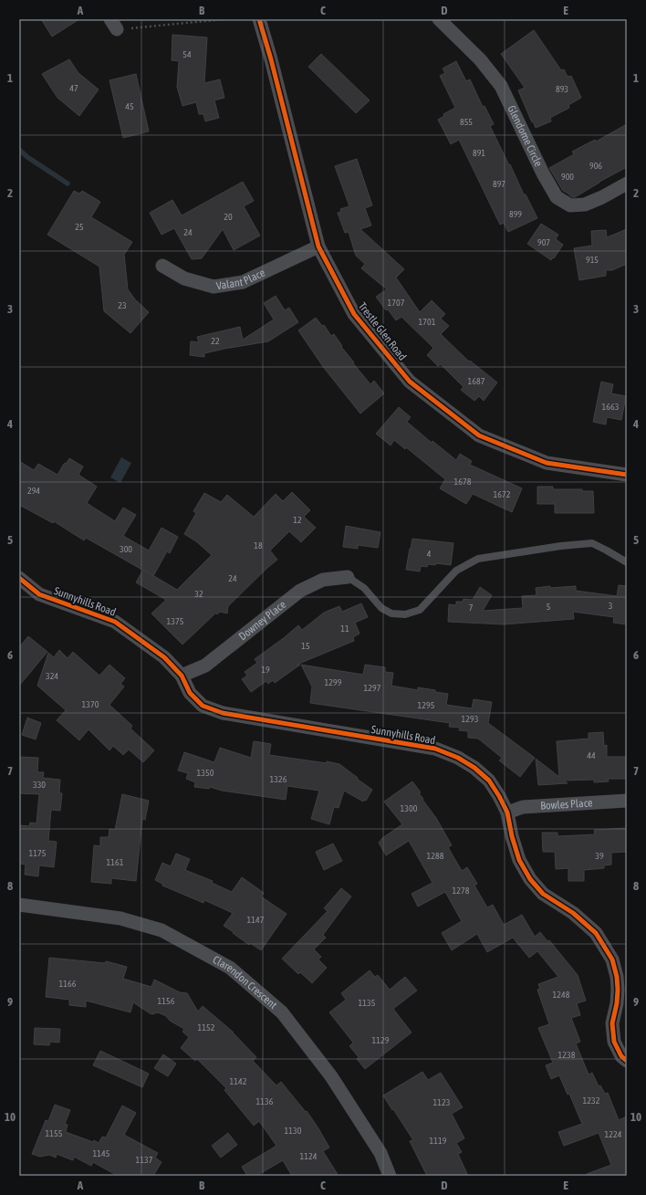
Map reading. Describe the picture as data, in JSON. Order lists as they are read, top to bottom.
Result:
{
  "streets": {
    "street": [
      "Glendome Circle",
      "Valant Place",
      "Trestle Glen Road",
      "Sunnyhills Road",
      "Downey Place",
      "Bowles Place",
      "Clarendon Crescent"
    ]
  },
  "crossings": [
    ["Valant Place", "Trestle Glen Road"],
    ["Sunnyhills Road", "Downey Place"],
    ["Sunnyhills Road", "Bowles Place"]
  ],
  "house_numbers": [
    "54",
    "47",
    "893",
    "45",
    "855",
    "891",
    "906",
    "900",
    "897",
    "899",
    "20",
    "25",
    "24",
    "907",
    "915",
    "1707",
    "23",
    "1701",
    "22",
    "1687",
    "1663",
    "1678",
    "294",
    "1672",
    "12",
    "18",
    "300",
    "4",
    "24",
    "32",
    "3",
    "5",
    "7",
    "1375",
    "11",
    "15",
    "19",
    "324",
    "1299",
    "1297",
    "1370",
    "1295",
    "1293",
    "44",
    "1350",
    "1326",
    "330",
    "1300",
    "1175",
    "1288",
    "39",
    "1161",
    "1278",
    "1147",
    "1166",
    "1248",
    "1156",
    "1135",
    "1152",
    "1129",
    "1238",
    "1142",
    "1232",
    "1136",
    "1123",
    "1130",
    "1155",
    "1224",
    "1119",
    "1145",
    "1124",
    "1137"
  ],
  "grid": {
    "columns": [
      "A",
      "B",
      "C",
      "D",
      "E"
    ],
    "rows": [
      "1",
      "2",
      "3",
      "4",
      "5",
      "6",
      "7",
      "8",
      "9",
      "10"
    ]
  }
}
